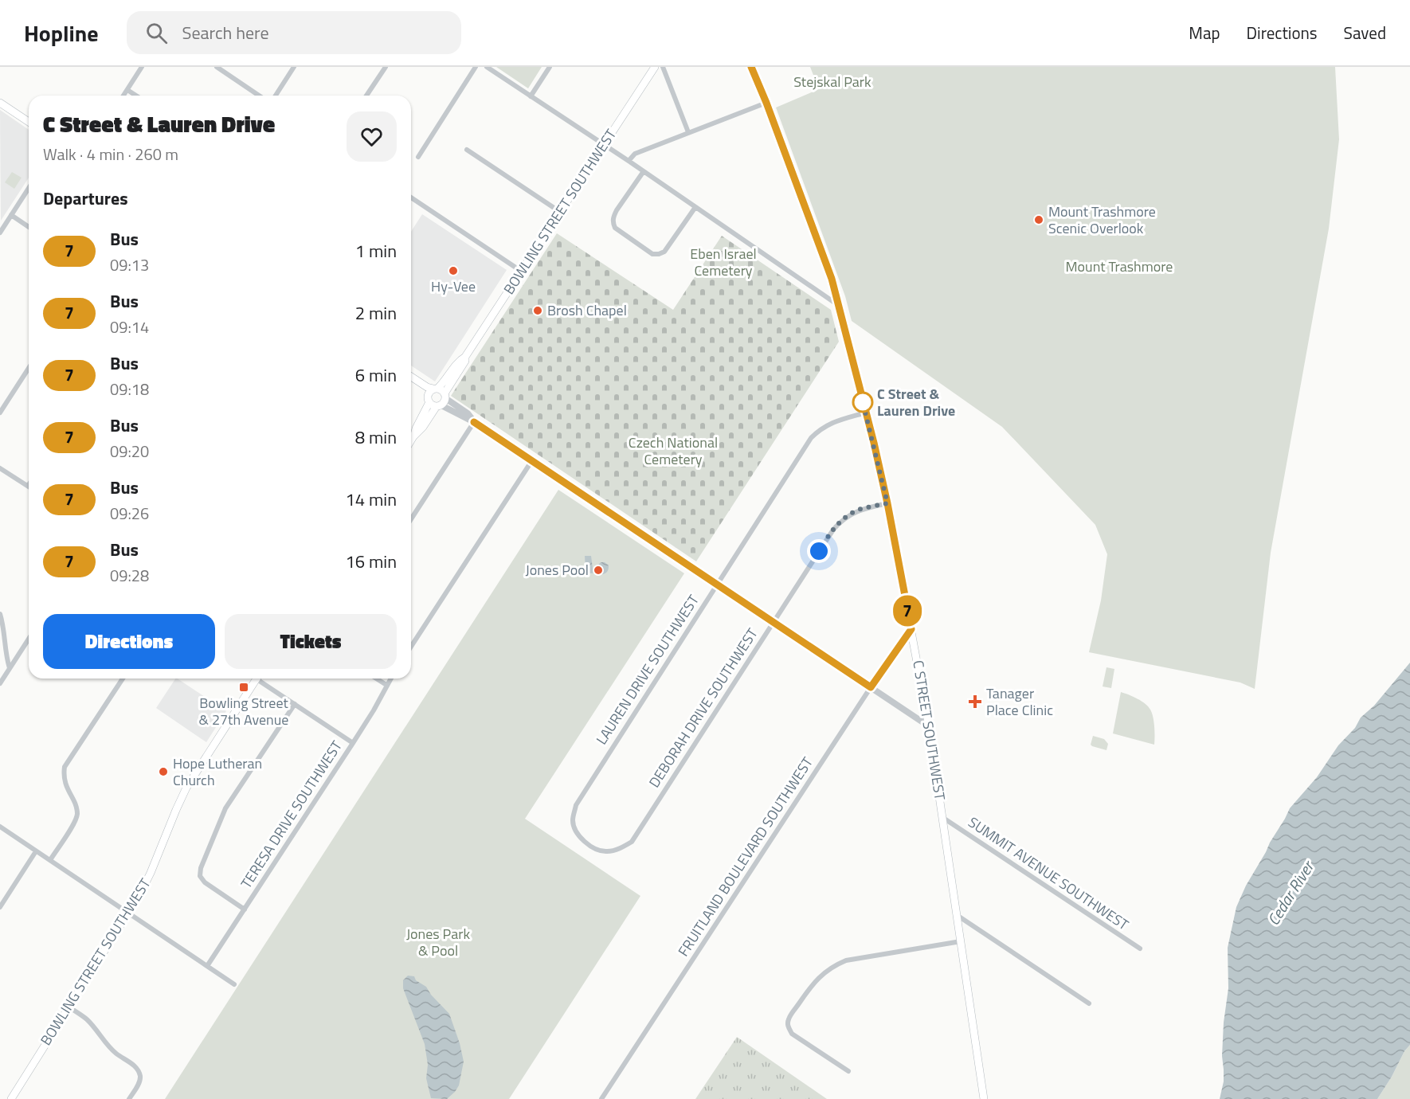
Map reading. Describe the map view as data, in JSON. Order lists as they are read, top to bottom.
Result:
{
  "streets": {
    "main road": ["BOWLING STREET SOUTHWEST", "C STREET SOUTHWEST"],
    "street": [
      "LAUREN DRIVE SOUTHWEST",
      "DEBORAH DRIVE SOUTHWEST",
      "TERESA DRIVE SOUTHWEST",
      "FRUITLAND BOULEVARD SOUTHWEST",
      "SUMMIT AVENUE SOUTHWEST"
    ]
  },
  "crossings": [
    ["LAUREN DRIVE SOUTHWEST", "DEBORAH DRIVE SOUTHWEST"],
    ["LAUREN DRIVE SOUTHWEST", "C STREET SOUTHWEST"],
    ["DEBORAH DRIVE SOUTHWEST", "C STREET SOUTHWEST"],
    ["C STREET SOUTHWEST", "FRUITLAND BOULEVARD SOUTHWEST"],
    ["C STREET SOUTHWEST", "SUMMIT AVENUE SOUTHWEST"]
  ],
  "water": ["Cedar River"],
  "parks": [
    "Stejskal Park",
    "Eben Israel Cemetery",
    "Mount Trashmore",
    "Czech National Cemetery",
    "Jones Park & Pool"
  ],
  "places": {
    "other": [
      "Mount Trashmore Scenic Overlook",
      "Hy-Vee",
      "Brosh Chapel",
      "C Street & Lauren Drive",
      "Jones Pool",
      "Hope Lutheran Church"
    ],
    "transit": ["Bowling Street & 27th Avenue"],
    "health": ["Tanager Place Clinic"]
  },
  "lines": ["bus line 7"],
  "page": {
    "header": "Hopline",
    "search": "Search here",
    "nav": ["Map", "Directions", "Saved"],
    "on_map": "7",
    "heading": [
      ["C Street & Lauren Drive", "Walk · 4 min · 260 m"],
      "Departures"
    ],
    "list": [
      {
        "mark": "7",
        "name": "Bus",
        "note": "09:13",
        "value": "1 min"
      },
      {
        "mark": "7",
        "name": "Bus",
        "note": "09:14",
        "value": "2 min"
      },
      {
        "mark": "7",
        "name": "Bus",
        "note": "09:18",
        "value": "6 min"
      },
      {
        "mark": "7",
        "name": "Bus",
        "note": "09:20",
        "value": "8 min"
      },
      {
        "mark": "7",
        "name": "Bus",
        "note": "09:26",
        "value": "14 min"
      },
      {
        "mark": "7",
        "name": "Bus",
        "note": "09:28",
        "value": "16 min"
      }
    ],
    "buttons": ["Directions", "Tickets"]
  }
}
